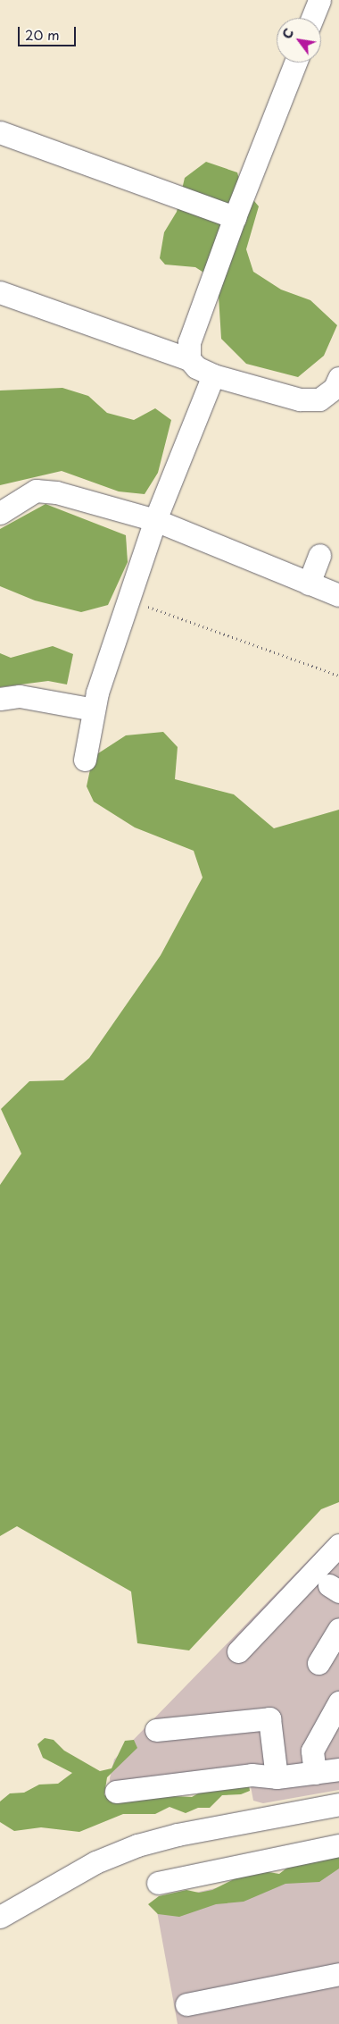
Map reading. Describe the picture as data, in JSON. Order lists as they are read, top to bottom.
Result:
{
  "scale_bar": "20 m",
  "north": "top left"
}
